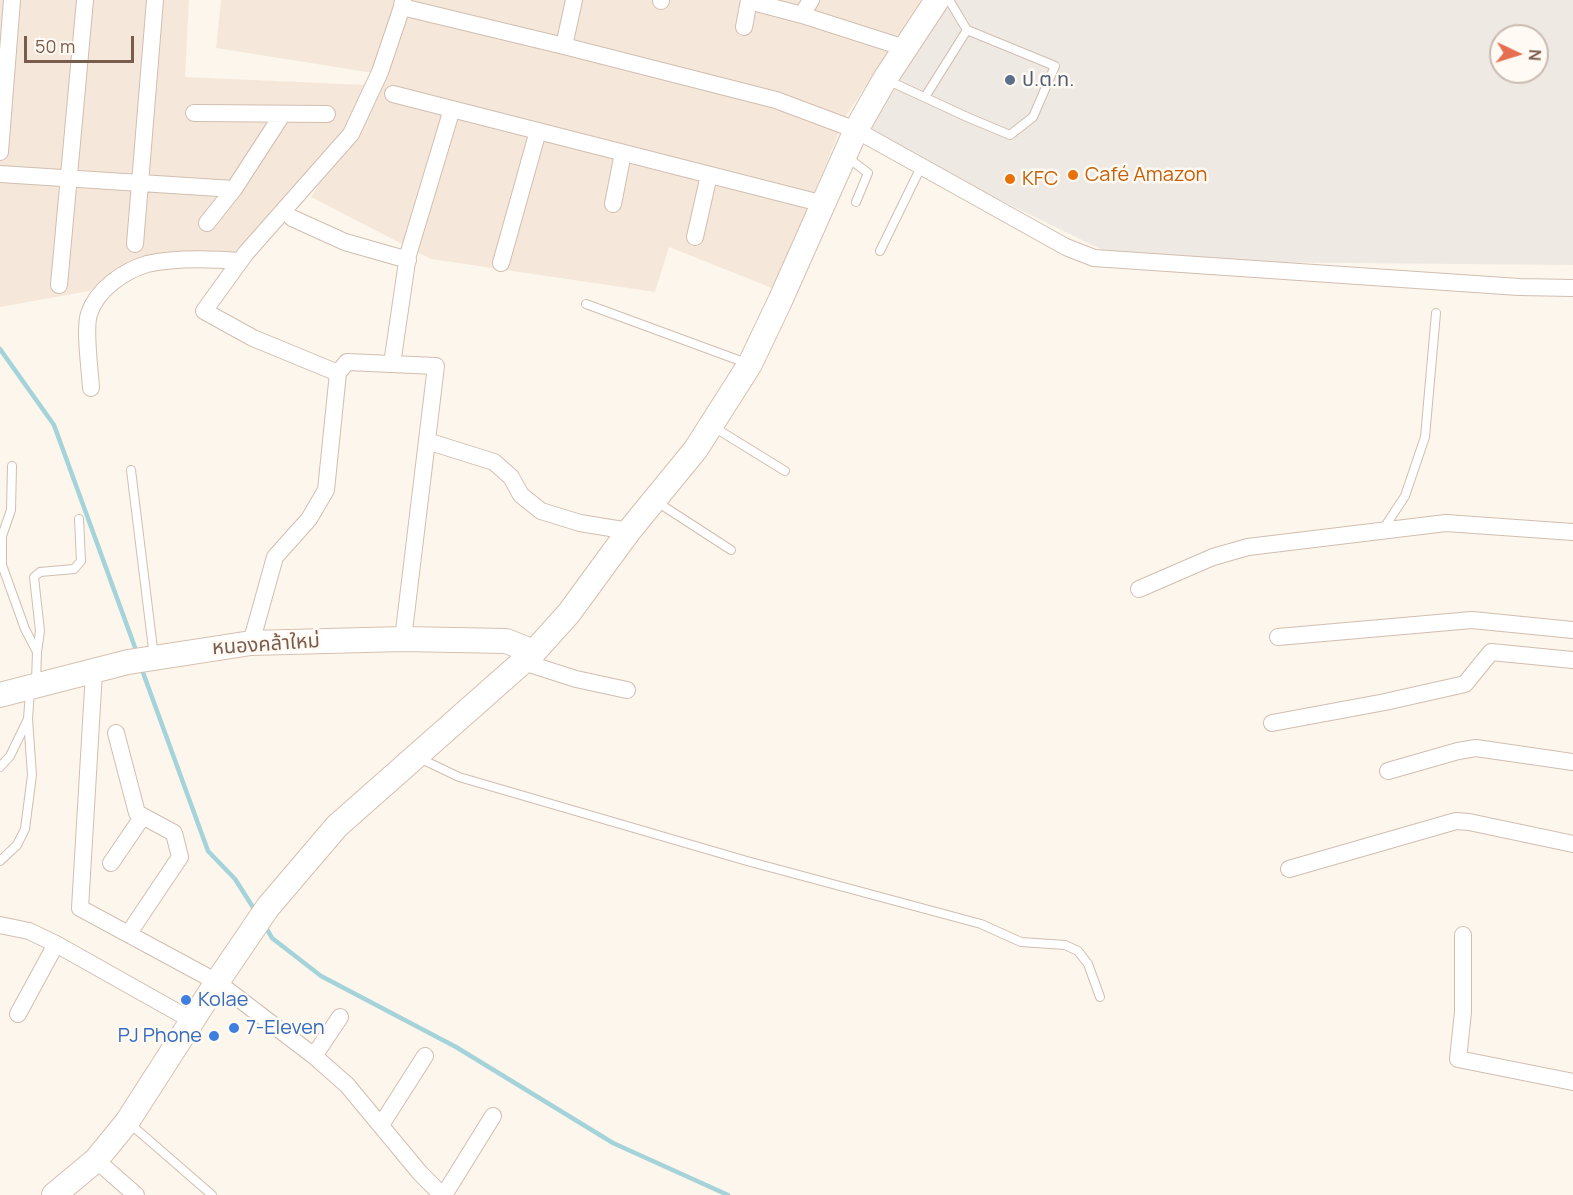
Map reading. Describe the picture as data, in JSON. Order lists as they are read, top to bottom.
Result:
{
  "streets": {
    "main road": ["หนองคล้าใหม่"]
  },
  "places": [
    "ป.ต.ท.",
    "Café Amazon",
    "KFC",
    "Kolae",
    "7-Eleven",
    "PJ Phone"
  ],
  "scale_bar": "50 m",
  "north": "right"
}
